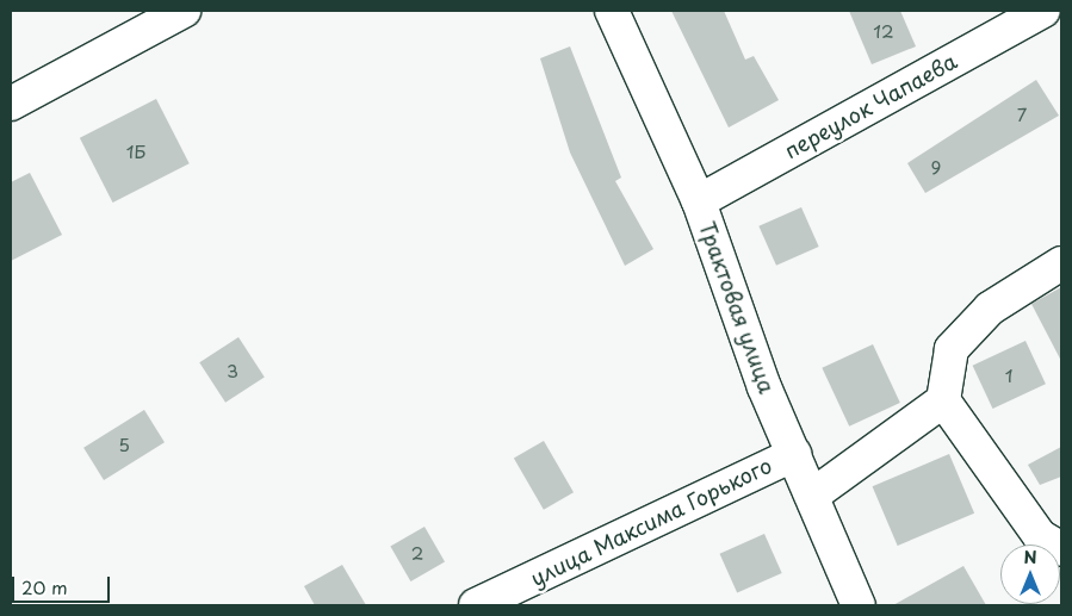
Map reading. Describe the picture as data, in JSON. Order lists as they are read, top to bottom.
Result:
{
  "streets": {
    "street": ["переулок Чапаева", "Трактовая улица", "улица Максима Горького"]
  },
  "crossings": [
    ["переулок Чапаева", "Трактовая улица"],
    ["Трактовая улица", "улица Максима Горького"]
  ],
  "house_numbers": [
    "12",
    "7",
    "1Б",
    "9",
    "3",
    "1",
    "5",
    "2"
  ],
  "scale_bar": "20 m",
  "north": "top"
}
